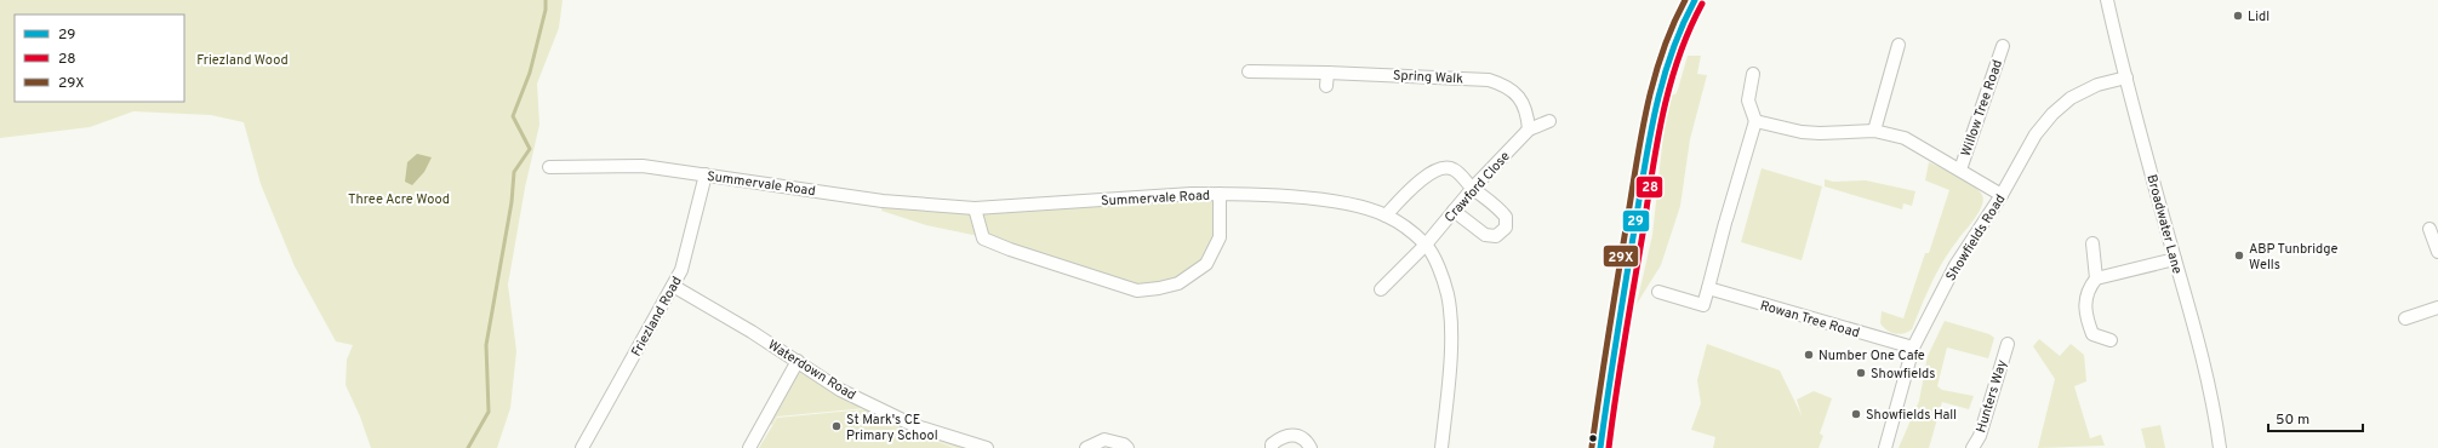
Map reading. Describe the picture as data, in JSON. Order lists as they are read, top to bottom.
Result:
{
  "streets": {
    "street": [
      "Spring Walk",
      "Willow Tree Road",
      "Summervale Road",
      "Crawford Close",
      "Broadwater Lane",
      "Showfields Road",
      "Friezland Road",
      "Rowan Tree Road",
      "Waterdown Road",
      "Hunters Way"
    ]
  },
  "crossings": [
    ["Spring Walk", "Crawford Close"],
    ["Willow Tree Road", "Showfields Road"],
    ["Summervale Road", "Crawford Close"],
    ["Summervale Road", "Friezland Road"],
    ["Broadwater Lane", "Showfields Road"],
    ["Showfields Road", "Rowan Tree Road"],
    ["Friezland Road", "Waterdown Road"]
  ],
  "parks": ["Friezland Wood", "Three Acre Wood"],
  "places": [
    "Lidl",
    "ABP Tunbridge Wells",
    "Number One Cafe",
    "Showfields",
    "Showfields Hall",
    "St Mark's CE Primary School"
  ],
  "lines": ["transit line 29", "transit line 29X", "transit line 28"],
  "legend": ["29", "28", "29X"],
  "scale_bar": "50 m"
}
